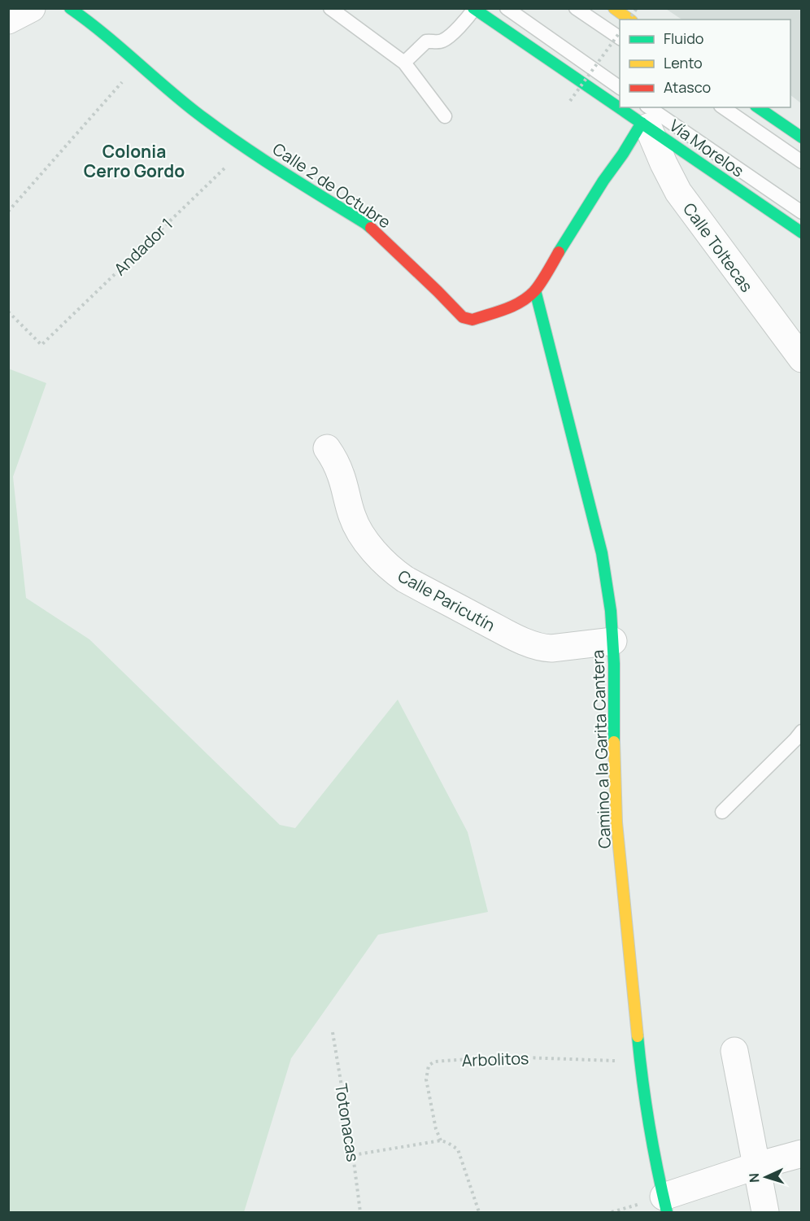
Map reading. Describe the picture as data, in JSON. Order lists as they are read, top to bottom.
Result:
{
  "streets": {
    "street": [
      "Vía Morelos",
      "Calle 2 de Octubre",
      "Calle Toltecas",
      "Calle Paricutín",
      "Camino a la Garita Cantera"
    ],
    "path": ["Andador 1", "Arbolitos", "Totonacas"]
  },
  "crossings": [
    ["Vía Morelos", "Calle 2 de Octubre"],
    ["Vía Morelos", "Calle Toltecas"],
    ["Calle 2 de Octubre", "Andador 1"],
    ["Calle 2 de Octubre", "Calle Toltecas"],
    ["Calle 2 de Octubre", "Camino a la Garita Cantera"],
    ["Calle Paricutín", "Camino a la Garita Cantera"],
    ["Camino a la Garita Cantera", "Arbolitos"]
  ],
  "districts": ["Colonia Cerro Gordo"],
  "legend": ["Fluido", "Lento", "Atasco"],
  "north": "left"
}
